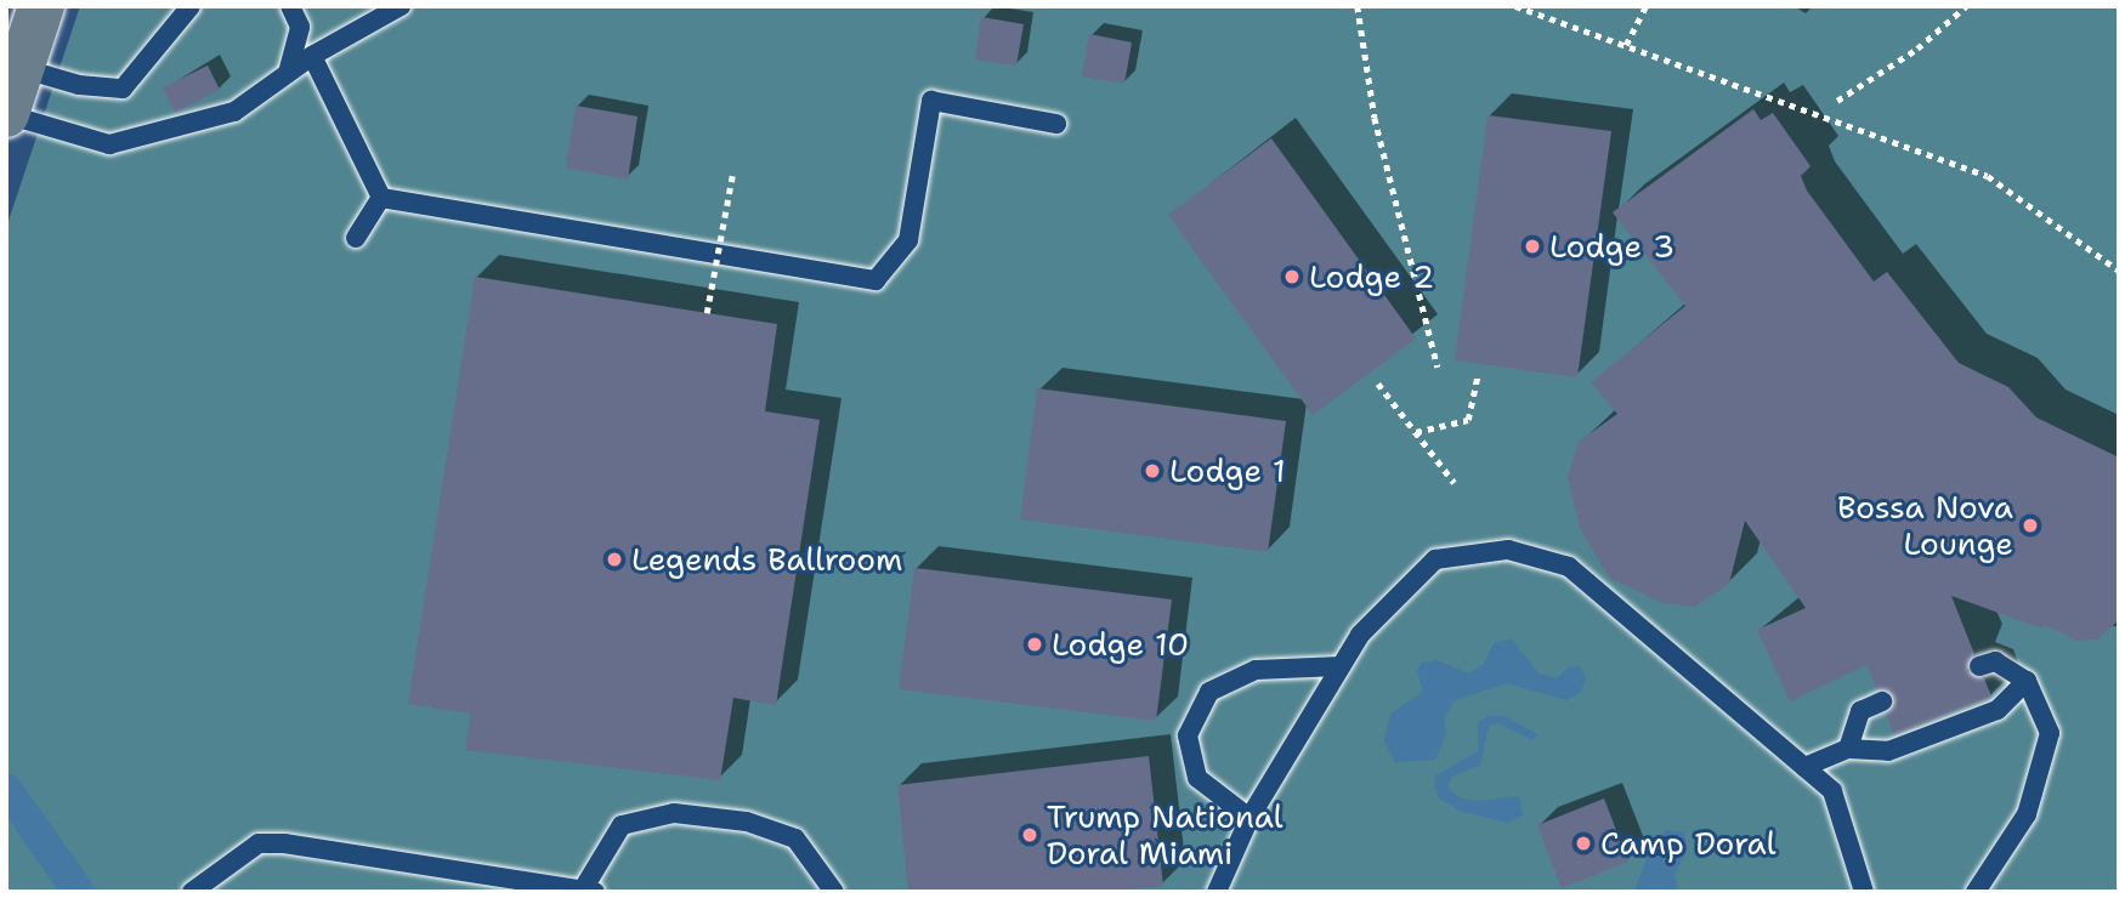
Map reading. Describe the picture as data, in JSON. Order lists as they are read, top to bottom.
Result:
{
  "places": [
    "Lodge 3",
    "Lodge 2",
    "Lodge 1",
    "Bossa Nova Lounge",
    "Legends Ballroom",
    "Lodge 10",
    "Trump National Doral Miami",
    "Camp Doral"
  ]
}
